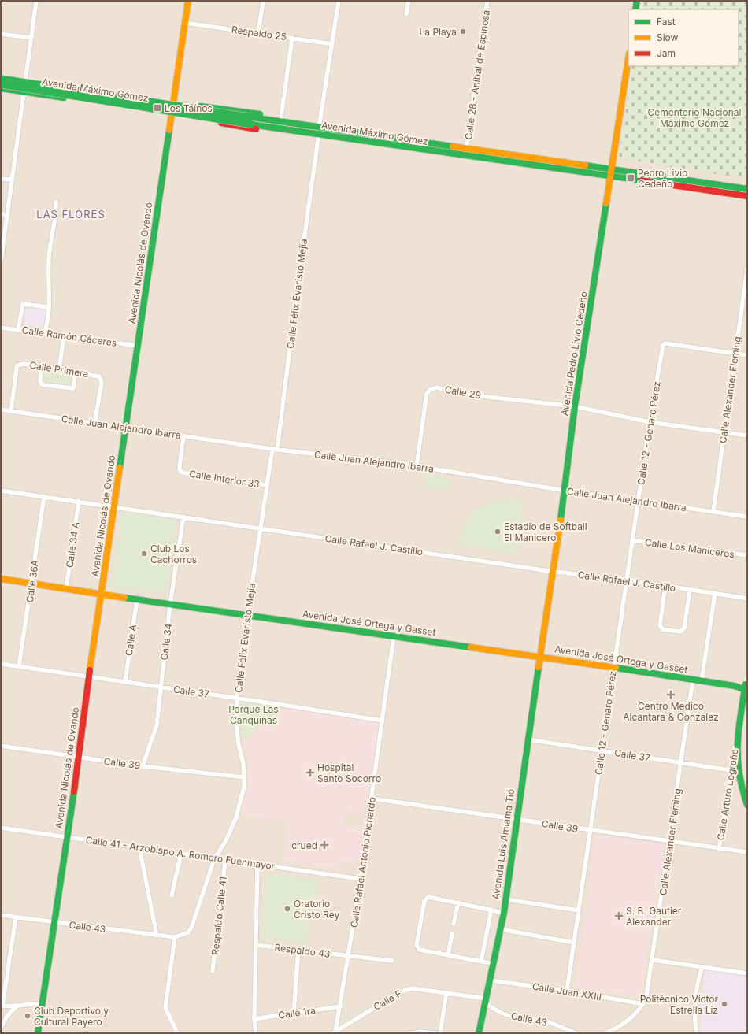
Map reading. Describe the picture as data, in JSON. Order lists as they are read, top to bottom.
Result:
{
  "streets": {
    "main road": [
      "Avenida Máximo Gómez",
      "Avenida Nicolás de Ovando",
      "Avenida Pedro Livio Cedeño",
      "Avenida José Ortega y Gasset",
      "Avenida Luis Amiama Tió"
    ],
    "street": [
      "Respaldo 25",
      "Calle 28 - Aníbal de Espinosa",
      "Calle Félix Evaristo Mejía",
      "Calle Ramón Cáceres",
      "Calle Primera",
      "Calle Alexander Fleming",
      "Calle 29",
      "Calle Juan Alejandro lbarra",
      "Calle 12 - Genaro Pérez",
      "Calle Interior 33",
      "Calle 34 A",
      "Calle Rafael J. Castillo",
      "Calle Los Maniceros",
      "Calle 36A",
      "Calle A",
      "Calle 34",
      "Calle 37",
      "Calle 39",
      "Calle Arturo Logroño",
      "Calle 41 - Arzobispo A. Romero Fuenmayor",
      "Calle Rafael Antonio Pichardo",
      "Respaldo Calle 41",
      "Calle 43",
      "Respaldo 43",
      "Calle Juan XXIII",
      "Calle F",
      "Calle 1ra"
    ]
  },
  "crossings": [
    ["Respaldo 25", "Avenida Nicolás de Ovando"],
    ["Calle 28 - Aníbal de Espinosa", "Avenida Máximo Gómez"],
    ["Avenida Máximo Gómez", "Avenida Pedro Livio Cedeño"],
    ["Avenida Nicolás de Ovando", "Calle Ramón Cáceres"],
    ["Avenida Nicolás de Ovando", "Calle Juan Alejandro lbarra"],
    ["Avenida Nicolás de Ovando", "Calle Rafael J. Castillo"],
    ["Avenida Nicolás de Ovando", "Avenida José Ortega y Gasset"],
    ["Avenida Nicolás de Ovando", "Calle 37"],
    ["Avenida Nicolás de Ovando", "Calle 39"],
    ["Avenida Nicolás de Ovando", "Calle 41 - Arzobispo A. Romero Fuenmayor"],
    ["Avenida Nicolás de Ovando", "Calle 43"],
    ["Calle Félix Evaristo Mejía", "Calle Juan Alejandro lbarra"],
    ["Calle Félix Evaristo Mejía", "Calle Interior 33"],
    ["Calle Félix Evaristo Mejía", "Calle Rafael J. Castillo"],
    ["Calle Félix Evaristo Mejía", "Avenida José Ortega y Gasset"],
    ["Calle Félix Evaristo Mejía", "Calle 37"],
    ["Calle Félix Evaristo Mejía", "Calle 39"],
    ["Calle Félix Evaristo Mejía", "Calle 41 - Arzobispo A. Romero Fuenmayor"],
    ["Avenida Pedro Livio Cedeño", "Calle 29"],
    ["Avenida Pedro Livio Cedeño", "Calle Juan Alejandro lbarra"],
    ["Avenida Pedro Livio Cedeño", "Calle Rafael J. Castillo"],
    ["Avenida Pedro Livio Cedeño", "Avenida José Ortega y Gasset"],
    ["Avenida Pedro Livio Cedeño", "Avenida Luis Amiama Tió"],
    ["Calle Primera", "Calle Juan Alejandro lbarra"],
    ["Calle Alexander Fleming", "Calle Juan Alejandro lbarra"],
    ["Calle Alexander Fleming", "Calle 12 - Genaro Pérez"],
    ["Calle Alexander Fleming", "Avenida José Ortega y Gasset"],
    ["Calle Alexander Fleming", "Calle 37"],
    ["Calle Alexander Fleming", "Calle 39"],
    ["Calle Alexander Fleming", "Calle Juan XXIII"],
    ["Calle 29", "Calle Juan Alejandro lbarra"],
    ["Calle Juan Alejandro lbarra", "Calle 12 - Genaro Pérez"],
    ["Calle Juan Alejandro lbarra", "Calle Interior 33"],
    ["Calle 12 - Genaro Pérez", "Calle Rafael J. Castillo"],
    ["Calle 12 - Genaro Pérez", "Calle Los Maniceros"],
    ["Calle 12 - Genaro Pérez", "Avenida José Ortega y Gasset"],
    ["Calle 12 - Genaro Pérez", "Calle 37"],
    ["Calle 12 - Genaro Pérez", "Calle 39"],
    ["Calle 12 - Genaro Pérez", "Calle Juan XXIII"],
    ["Calle 34 A", "Calle Rafael J. Castillo"],
    ["Calle 34 A", "Avenida José Ortega y Gasset"],
    ["Calle Rafael J. Castillo", "Calle 36A"],
    ["Calle Rafael J. Castillo", "Calle 34"],
    ["Calle 36A", "Avenida José Ortega y Gasset"],
    ["Calle 36A", "Calle 37"],
    ["Avenida José Ortega y Gasset", "Calle A"],
    ["Avenida José Ortega y Gasset", "Calle 34"],
    ["Avenida José Ortega y Gasset", "Avenida Luis Amiama Tió"],
    ["Avenida José Ortega y Gasset", "Calle Rafael Antonio Pichardo"],
    ["Calle A", "Calle 37"],
    ["Calle 34", "Calle 37"],
    ["Calle 34", "Calle 39"],
    ["Calle 37", "Calle Arturo Logroño"],
    ["Calle 37", "Avenida Luis Amiama Tió"],
    ["Calle 37", "Calle Rafael Antonio Pichardo"],
    ["Calle 39", "Calle Arturo Logroño"],
    ["Calle 39", "Avenida Luis Amiama Tió"],
    ["Calle 39", "Calle Rafael Antonio Pichardo"],
    ["Avenida Luis Amiama Tió", "Calle 43"],
    ["Avenida Luis Amiama Tió", "Calle Juan XXIII"],
    ["Avenida Luis Amiama Tió", "Calle F"],
    ["Calle 41 - Arzobispo A. Romero Fuenmayor", "Calle Rafael Antonio Pichardo"],
    ["Calle 41 - Arzobispo A. Romero Fuenmayor", "Respaldo Calle 41"],
    ["Calle Rafael Antonio Pichardo", "Respaldo 43"],
    ["Calle Rafael Antonio Pichardo", "Calle F"],
    ["Calle Rafael Antonio Pichardo", "Calle 1ra"],
    ["Calle 43", "Calle F"]
  ],
  "districts": ["LAS FLORES"],
  "parks": ["Cementerio Nacional Máximo Gómez", "Parque Las Canquiñas"],
  "places": {
    "other": [
      "La Playa",
      "Estadio de Softball El Manicero",
      "Club Los Cachorros",
      "Oratorio Cristo Rey",
      "Politécnico Víctor Estrella Liz",
      "Club Deportivo y Cultural Payero"
    ],
    "transit": ["Los Taínos", "Pedro Livio Cedeño"],
    "health": [
      "Centro Medico Alcantara & Gonzalez",
      "Hospital Santo Socorro",
      "crued",
      "S. B. Gautier Alexander"
    ]
  },
  "legend": ["Fast", "Slow", "Jam"]
}
